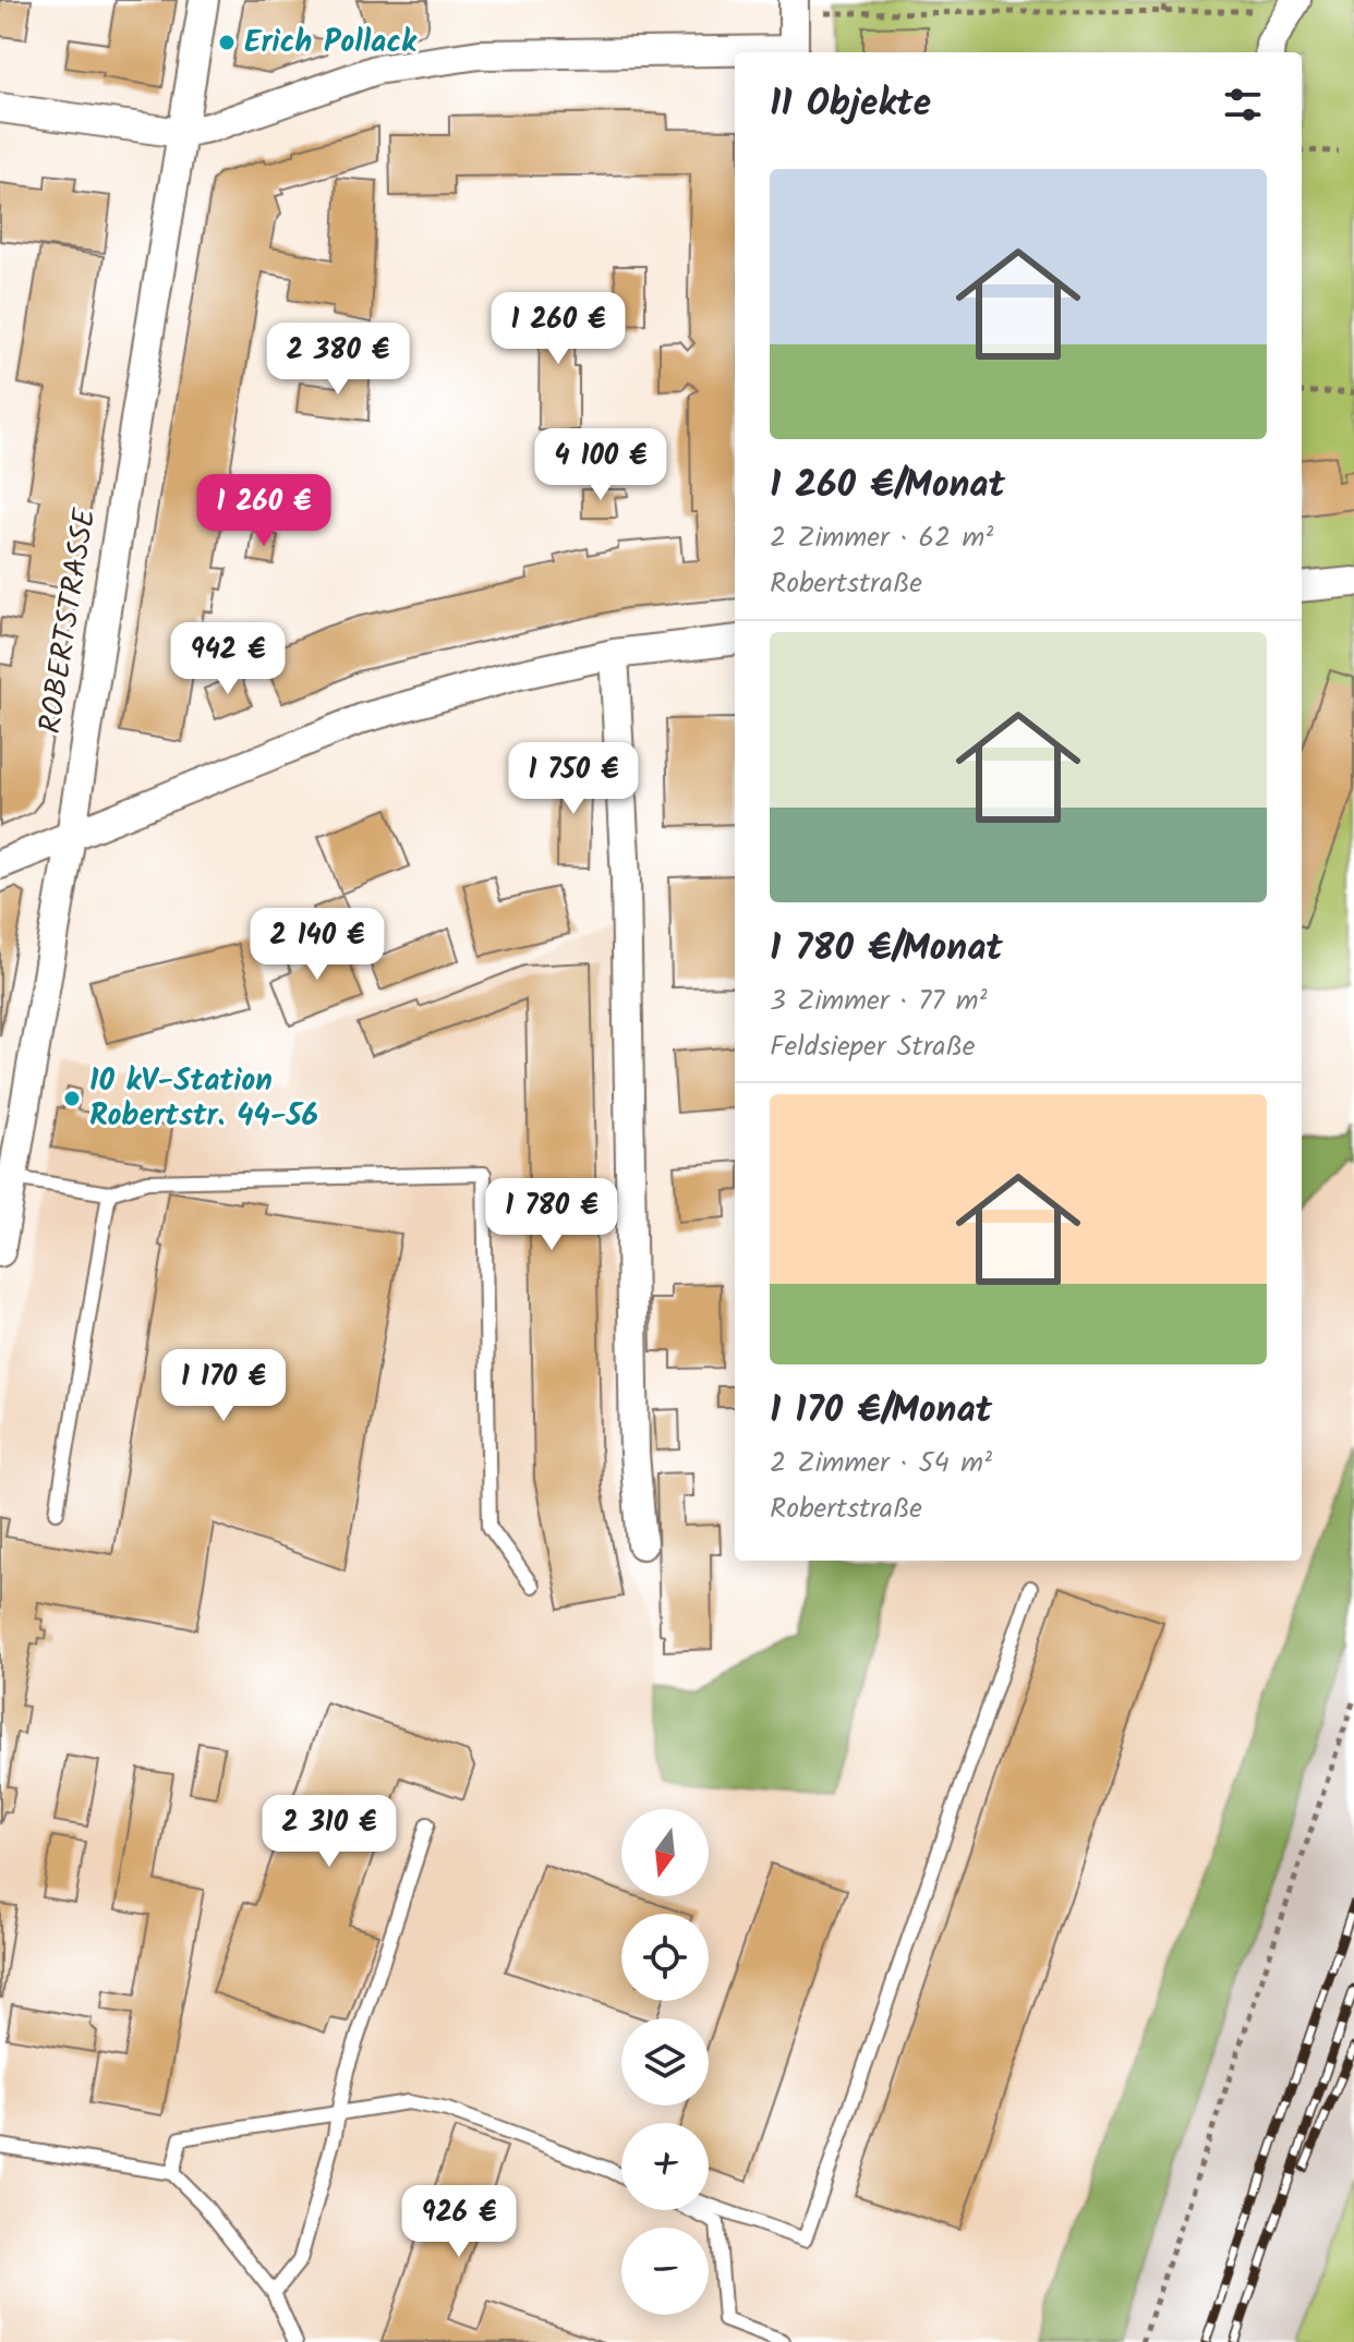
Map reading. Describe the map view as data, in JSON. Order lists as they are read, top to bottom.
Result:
{
  "streets": {
    "street": ["ROBERTSTRASSE"]
  },
  "places": ["Erich Pollack", "10 kV-Station Robertstr. 44-56"],
  "north": "bottom",
  "page": {
    "heading": "11 Objekte",
    "list": [
      {
        "name": "1 260 €/Monat",
        "note": "2 Zimmer · 62 m² · Robertstraße"
      },
      {
        "name": "1 780 €/Monat",
        "note": "3 Zimmer · 77 m² · Feldsieper Straße"
      },
      {
        "name": "1 170 €/Monat",
        "note": "2 Zimmer · 54 m² · Robertstraße"
      }
    ],
    "price": [
      "1 260 €",
      "2 380 €",
      "4 100 €",
      "1 260 €",
      "942 €",
      "1 750 €",
      "2 140 €",
      "1 780 €",
      "1 170 €",
      "2 310 €",
      "926 €"
    ],
    "map_buttons": ["+", "−"]
  }
}
